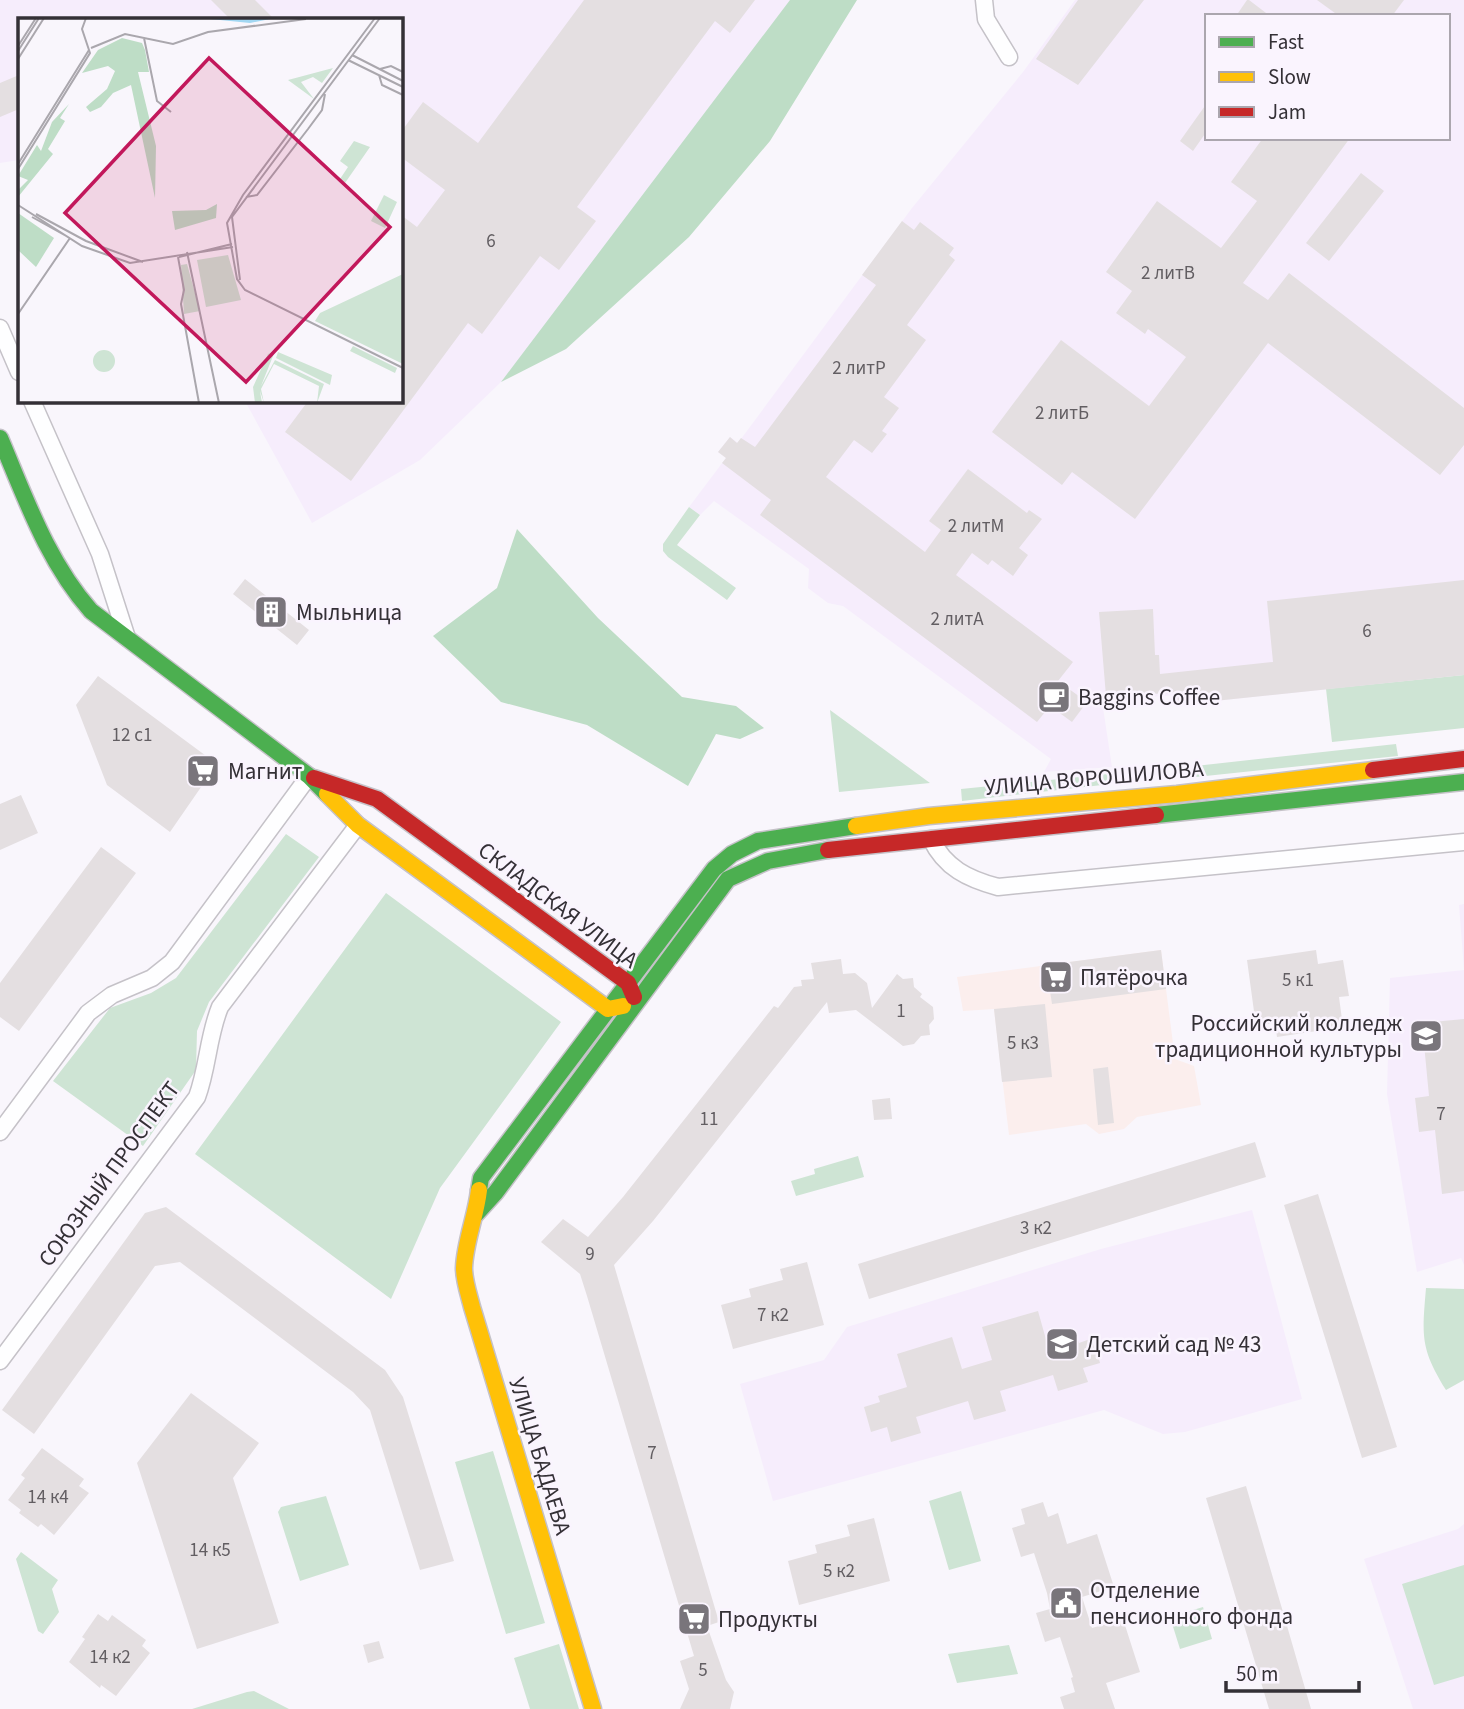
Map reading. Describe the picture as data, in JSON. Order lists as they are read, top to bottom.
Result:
{
  "streets": {
    "street": [
      "УЛИЦА ВОРОШИЛОВА",
      "СКЛАДСКАЯ УЛИЦА",
      "СОЮЗНЫЙ ПРОСПЕКТ",
      "УЛИЦА БАДАЕВА"
    ]
  },
  "crossings": [
    ["УЛИЦА ВОРОШИЛОВА", "УЛИЦА БАДАЕВА"],
    ["СКЛАДСКАЯ УЛИЦА", "СОЮЗНЫЙ ПРОСПЕКТ"],
    ["СКЛАДСКАЯ УЛИЦА", "УЛИЦА БАДАЕВА"]
  ],
  "places": {
    "building": ["Мыльница"],
    "cafe": ["Baggins Coffee"],
    "supermarket": ["Магнит", "Пятёрочка", "Продукты"],
    "school or university": ["Российский колледж традиционной культуры", "Детский сад № 43"],
    "public building": ["Отделение пенсионного фонда"]
  },
  "house_numbers": [
    "6",
    "2 литВ",
    "2 литР",
    "2 литБ",
    "2 литМ",
    "2 литА",
    "6",
    "12 с1",
    "5 к1",
    "1",
    "5 к3",
    "7",
    "11",
    "3 к2",
    "9",
    "7 к2",
    "7",
    "14 к4",
    "14 к5",
    "5 к2",
    "14 к2",
    "5"
  ],
  "legend": ["Fast", "Slow", "Jam"],
  "scale_bar": "50 m"
}
